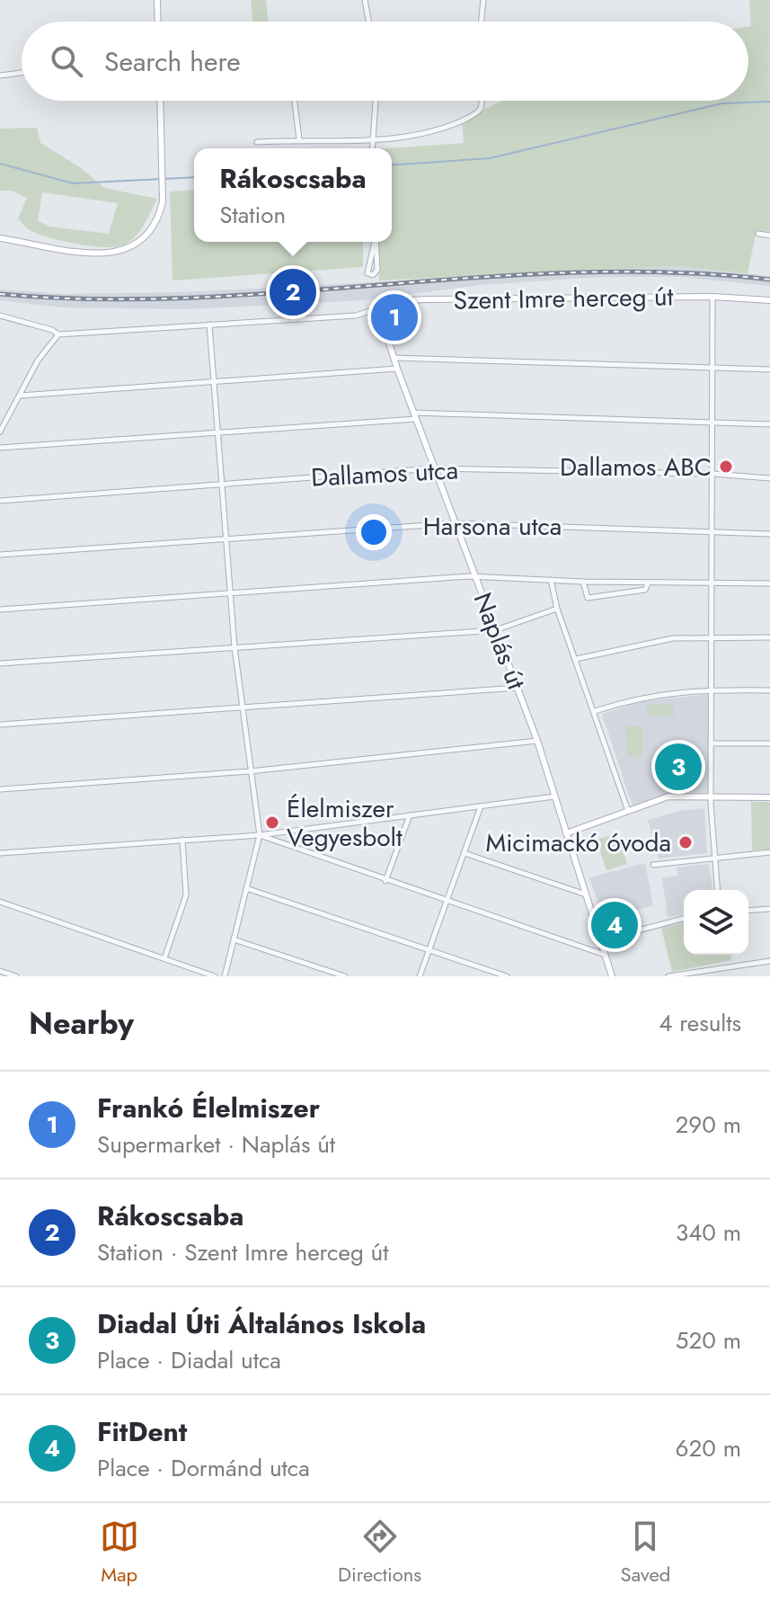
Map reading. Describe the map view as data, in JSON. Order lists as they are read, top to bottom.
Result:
{
  "streets": {
    "street": [
      "Szent Imre herceg út",
      "Dallamos utca",
      "Harsona utca",
      "Naplás út"
    ]
  },
  "crossings": [
    ["Szent Imre herceg út", "Naplás út"],
    ["Dallamos utca", "Naplás út"],
    ["Harsona utca", "Naplás út"]
  ],
  "places": ["Dallamos ABC", "Élelmiszer Vegyesbolt", "Micimackó óvoda"],
  "page": {
    "search": "Search here",
    "popup": ["Rákoscsaba", "Station"],
    "pins": [
      "2",
      "1",
      "3",
      "4"
    ],
    "heading": ["Nearby", "4 results"],
    "list": [
      {
        "mark": "1",
        "name": "Frankó Élelmiszer",
        "note": "Supermarket · Naplás út",
        "value": "290 m"
      },
      {
        "mark": "2",
        "name": "Rákoscsaba",
        "note": "Station · Szent Imre herceg út",
        "value": "340 m"
      },
      {
        "mark": "3",
        "name": "Diadal Úti Általános Iskola",
        "note": "Place · Diadal utca",
        "value": "520 m"
      },
      {
        "mark": "4",
        "name": "FitDent",
        "note": "Place · Dormánd utca",
        "value": "620 m"
      }
    ],
    "nav": ["Map", "Directions", "Saved"]
  }
}
